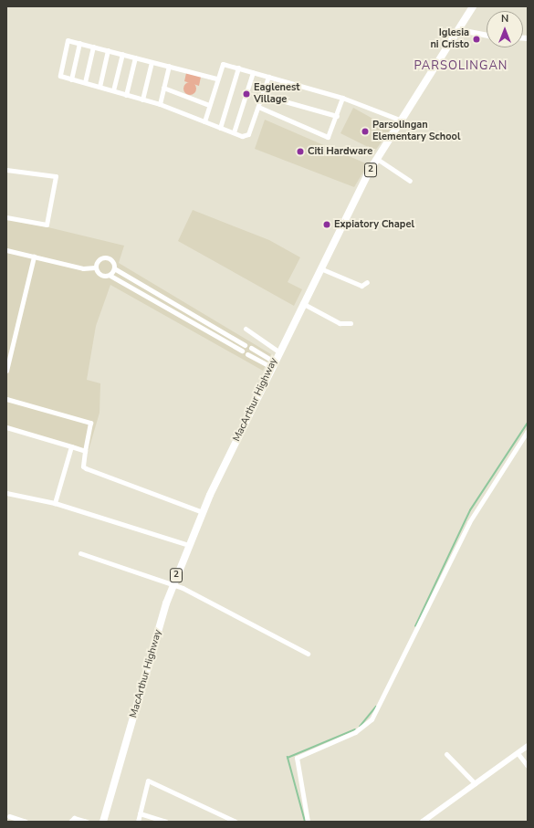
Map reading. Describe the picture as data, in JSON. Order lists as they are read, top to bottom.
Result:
{
  "streets": {
    "highway": ["2", "MacArthur Highway"]
  },
  "districts": ["PARSOLINGAN"],
  "places": [
    "Iglesia ni Cristo",
    "Eaglenest Village",
    "Parsolingan Elementary School",
    "Citi Hardware",
    "Expiatory Chapel"
  ],
  "north": "top"
}
